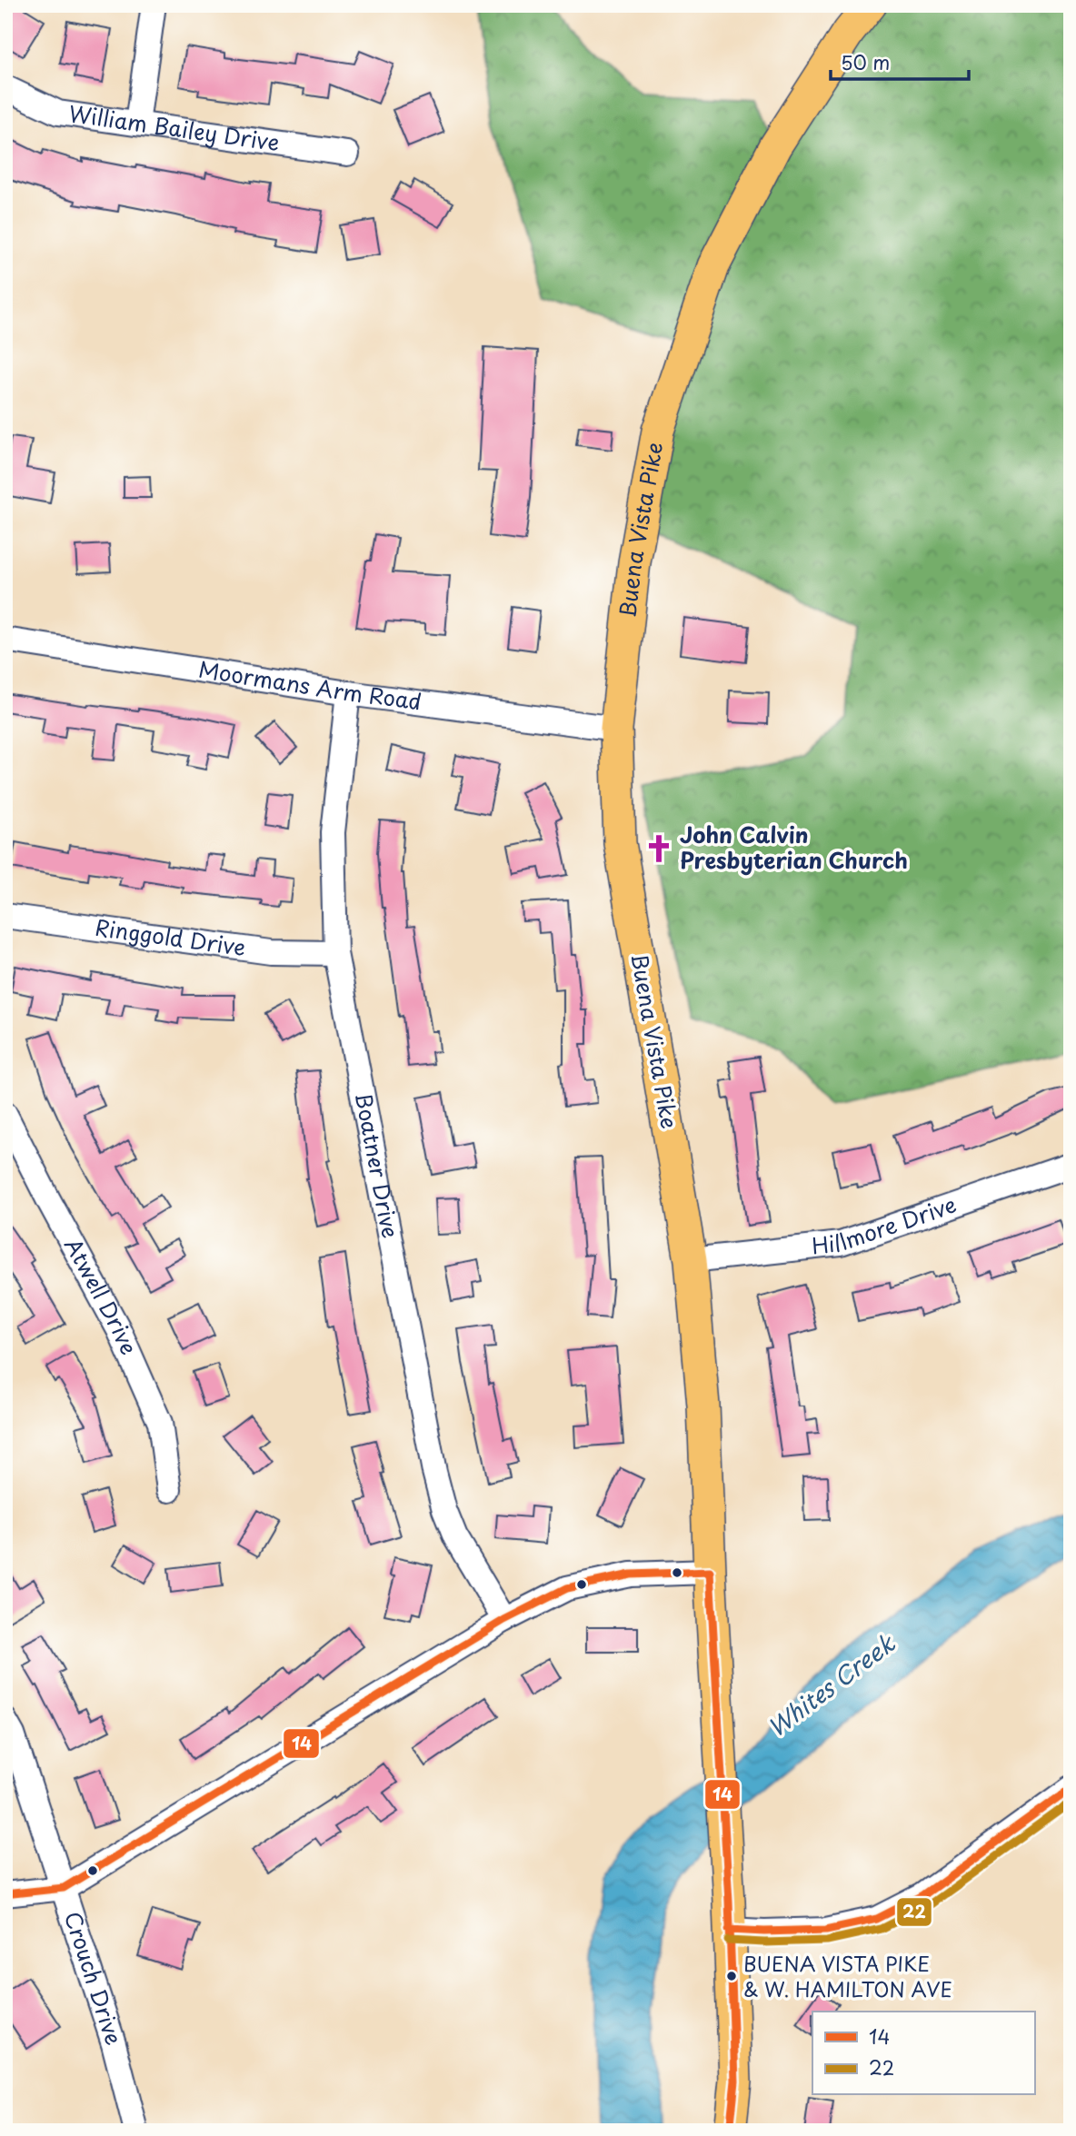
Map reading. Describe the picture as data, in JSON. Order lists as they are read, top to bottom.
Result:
{
  "streets": {
    "main road": ["Buena Vista Pike"],
    "street": [
      "William Bailey Drive",
      "Moormans Arm Road",
      "Ringgold Drive",
      "Boatner Drive",
      "Hillmore Drive",
      "Atwell Drive",
      "Crouch Drive"
    ]
  },
  "crossings": [
    ["Buena Vista Pike", "Moormans Arm Road"],
    ["Buena Vista Pike", "Hillmore Drive"],
    ["Moormans Arm Road", "Boatner Drive"],
    ["Ringgold Drive", "Boatner Drive"]
  ],
  "water": ["Whites Creek"],
  "places": {
    "church": ["John Calvin Presbyterian Church"],
    "other": ["BUENA VISTA PIKE & W. HAMILTON AVE"]
  },
  "lines": ["transit line 14", "transit line 22"],
  "legend": ["14", "22"],
  "scale_bar": "50 m"
}
